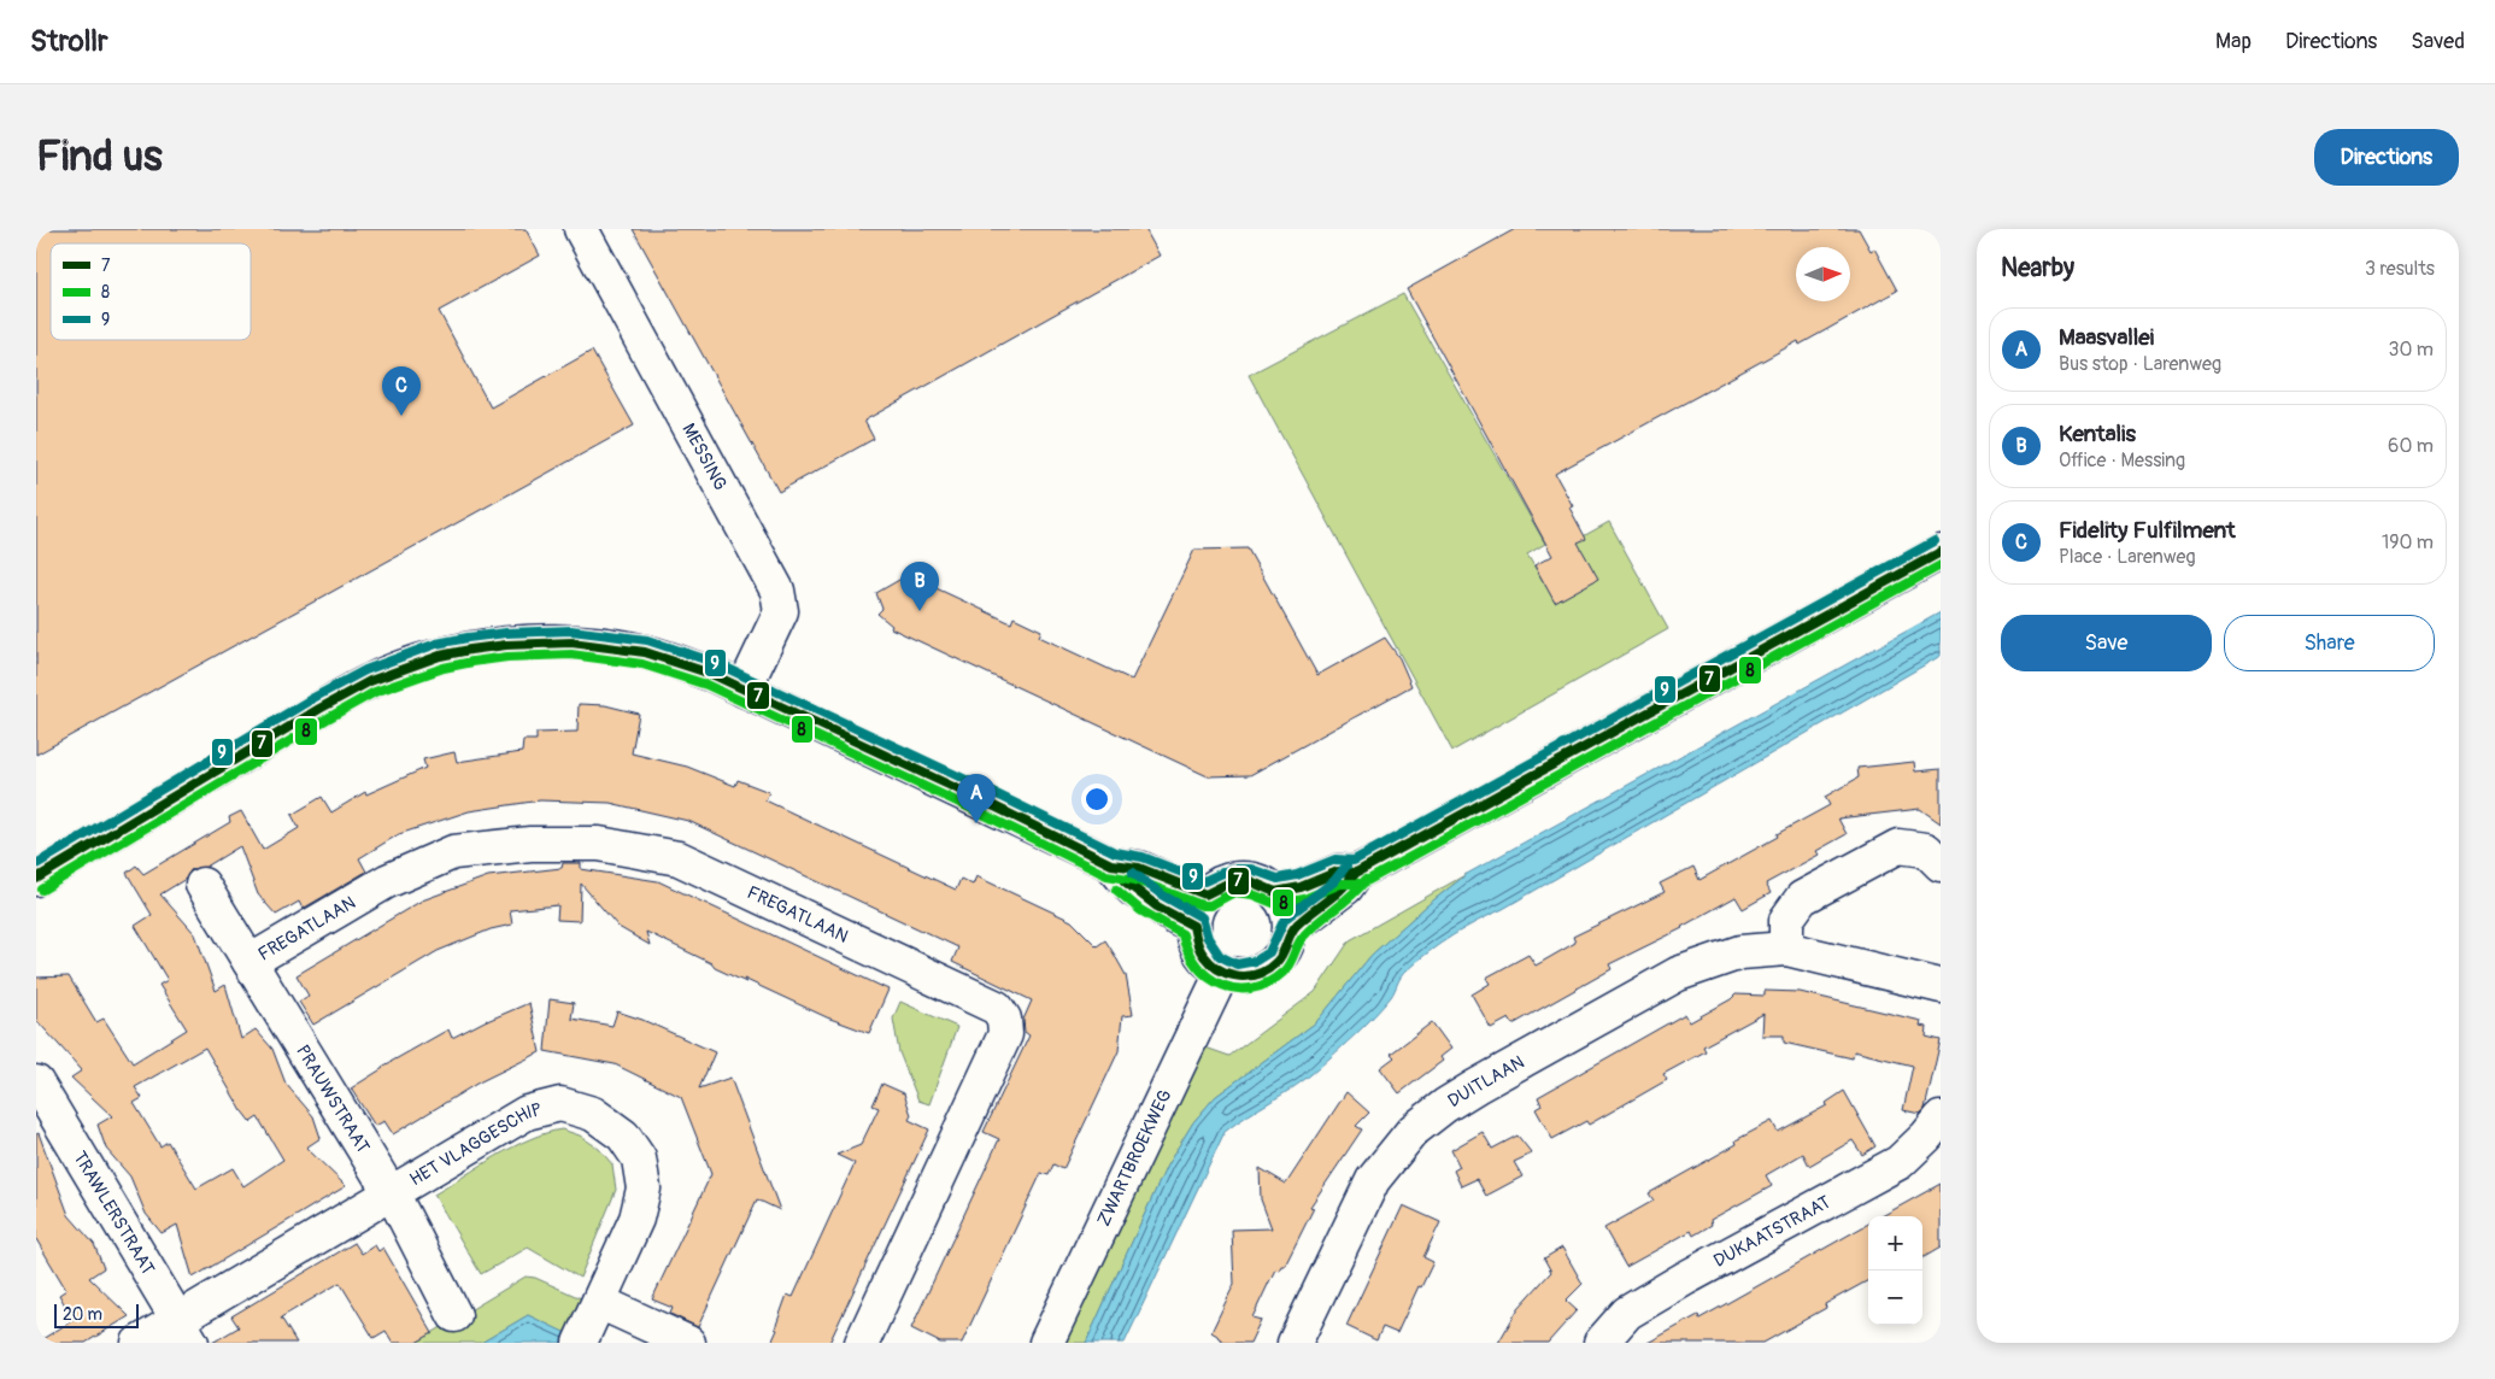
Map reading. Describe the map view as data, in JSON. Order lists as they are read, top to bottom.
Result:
{
  "streets": {
    "street": [
      "MESSING",
      "FREGATLAAN",
      "DUITLAAN",
      "PRAUWSTRAAT",
      "HET VLAGGESCHIP",
      "ZWARTBROEKWEG",
      "TRAWLERSTRAAT",
      "DUKAATSTRAAT"
    ]
  },
  "crossings": [
    ["FREGATLAAN", "PRAUWSTRAAT"],
    ["PRAUWSTRAAT", "HET VLAGGESCHIP"],
    ["HET VLAGGESCHIP", "TRAWLERSTRAAT"]
  ],
  "lines": ["transit line 9", "transit line 7", "transit line 8"],
  "legend": ["7", "8", "9"],
  "scale_bar": "20 m",
  "north": "right",
  "page": {
    "header": "Strollr",
    "nav": ["Map", "Directions", "Saved"],
    "buttons": [
      "Directions",
      ["Save", "Share"]
    ],
    "title": "Find us",
    "heading": ["Nearby", "3 results"],
    "list": [
      {
        "mark": "A",
        "name": "Maasvallei",
        "note": "Bus stop · Larenweg",
        "value": "30 m"
      },
      {
        "mark": "B",
        "name": "Kentalis",
        "note": "Office · Messing",
        "value": "60 m"
      },
      {
        "mark": "C",
        "name": "Fidelity Fulfilment",
        "note": "Place · Larenweg",
        "value": "190 m"
      }
    ],
    "pins": ["C", "B", "A"],
    "map_buttons": ["+", "−"],
    "scale": "20 m"
  }
}
